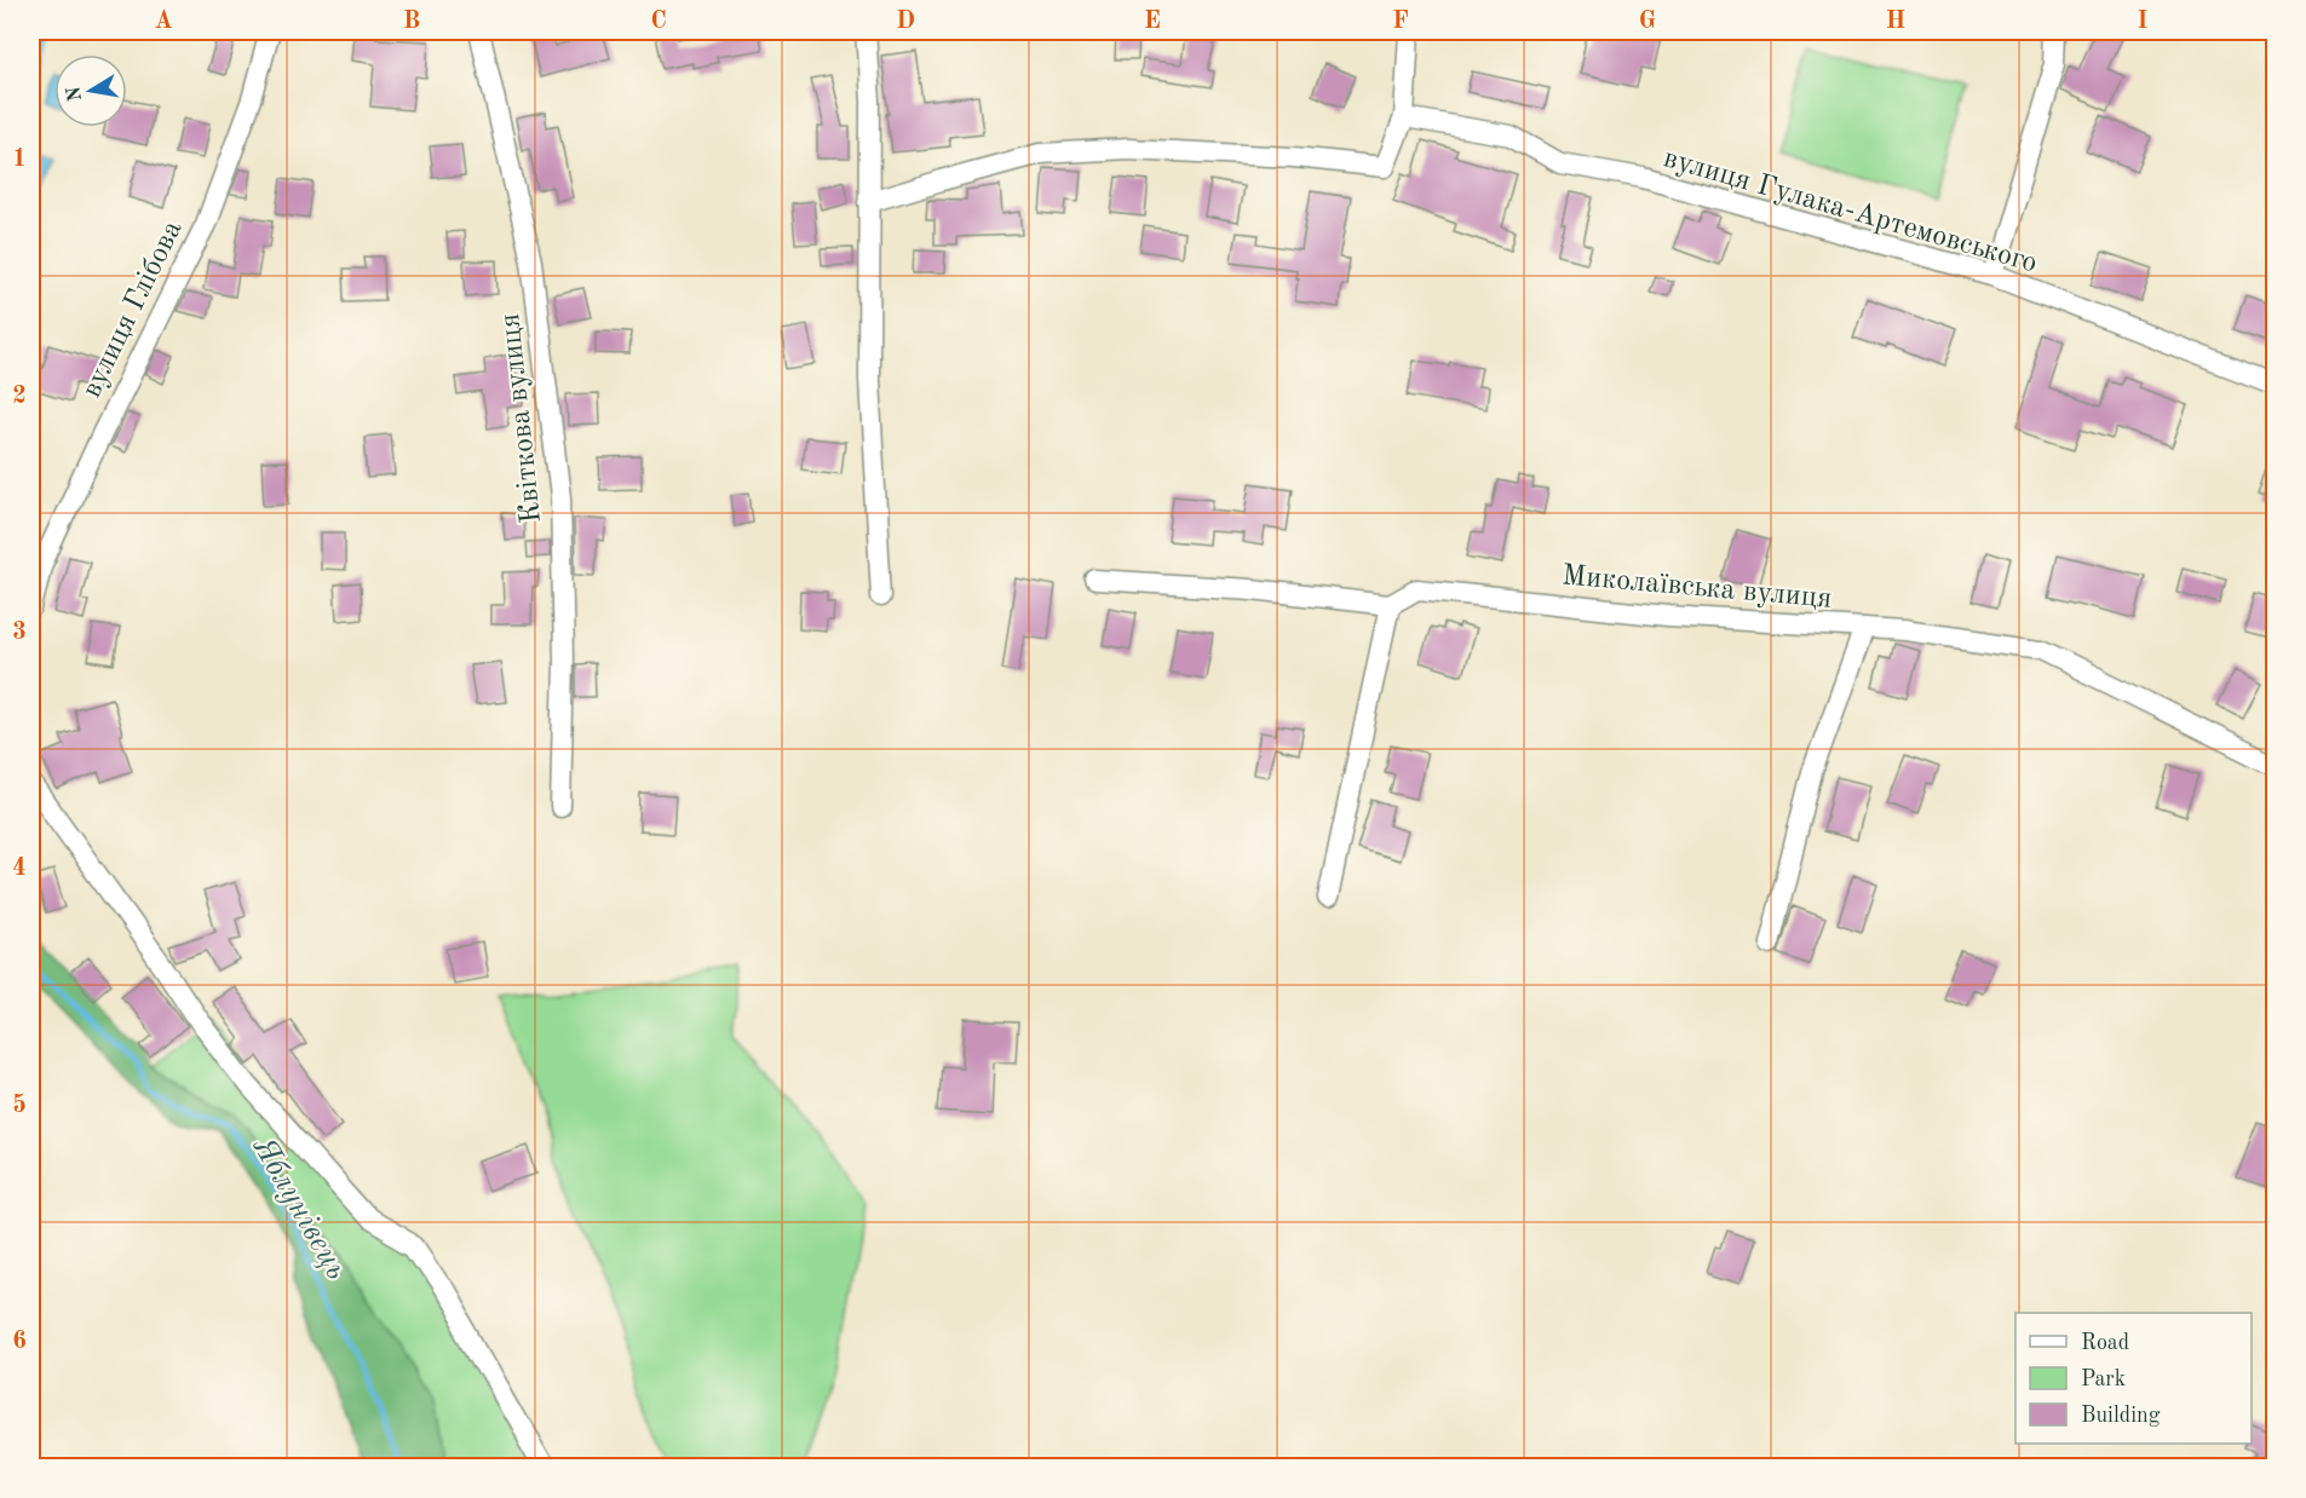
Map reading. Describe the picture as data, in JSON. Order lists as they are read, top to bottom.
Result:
{
  "streets": {
    "street": [
      "вулиця Гулака-Артемовського",
      "вулиця Глібова",
      "Квіткова вулиця",
      "Миколаївська вулиця"
    ]
  },
  "water": ["Яблунівець"],
  "legend": ["Road", "Park", "Building"],
  "north": "left",
  "grid": {
    "columns": [
      "A",
      "B",
      "C",
      "D",
      "E",
      "F",
      "G",
      "H",
      "I"
    ],
    "rows": [
      "1",
      "2",
      "3",
      "4",
      "5",
      "6"
    ]
  }
}
